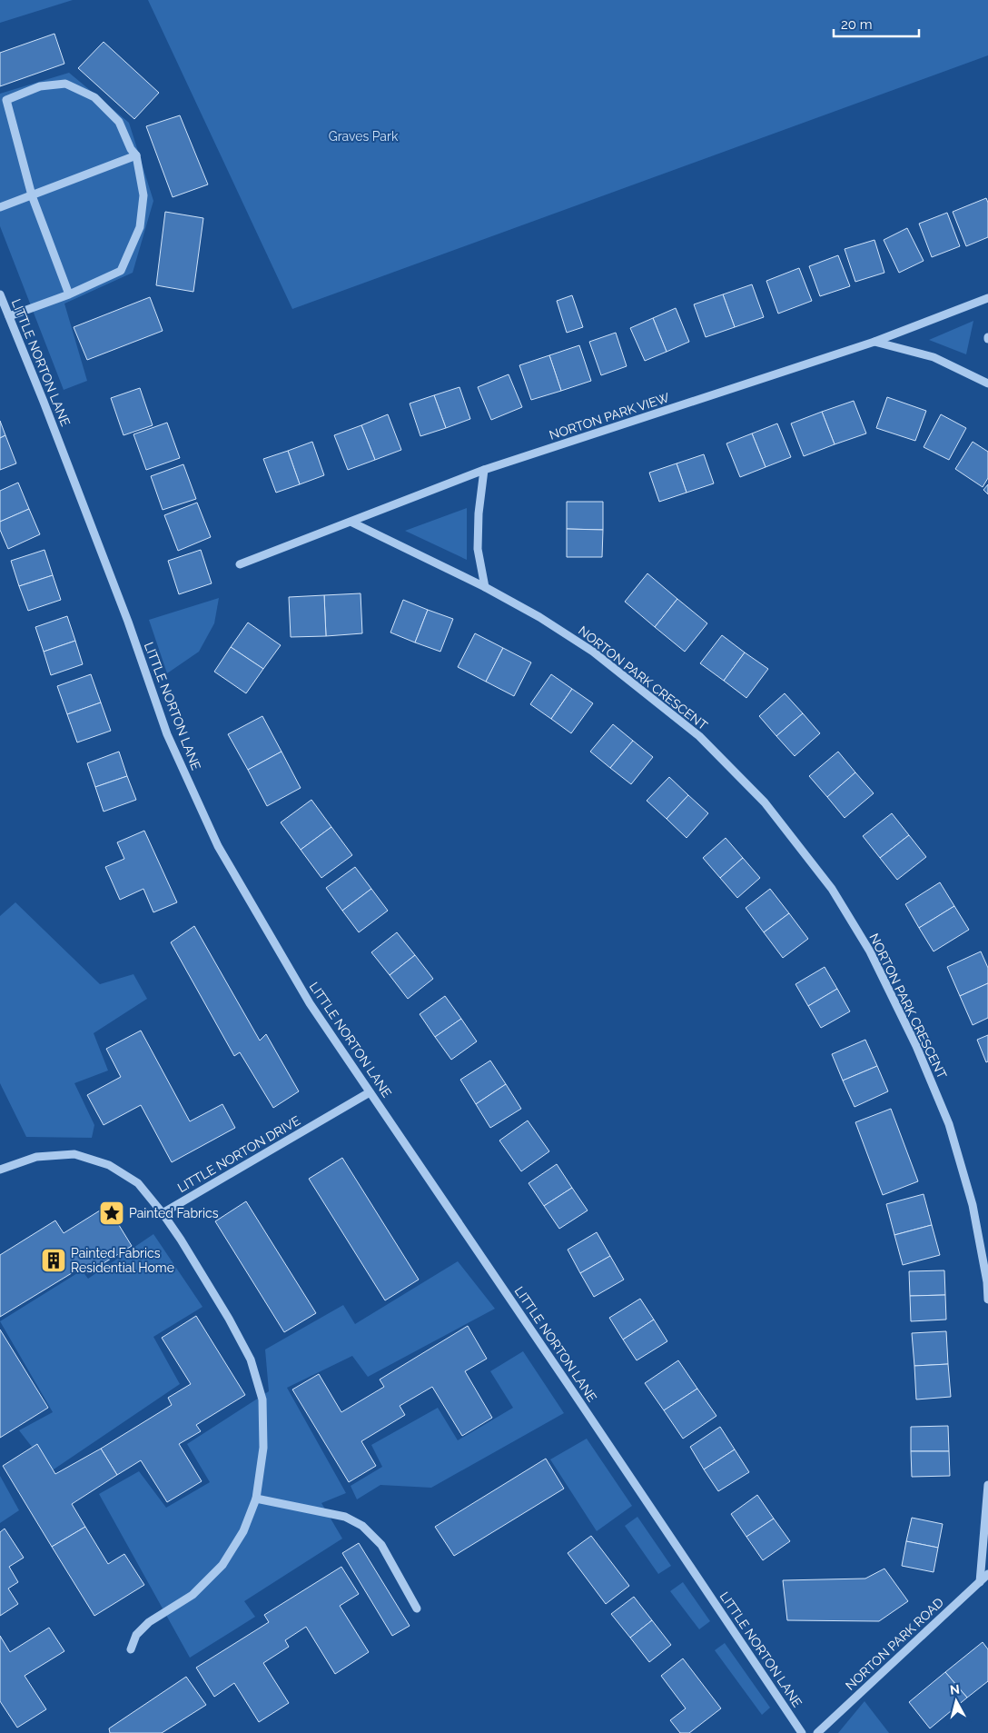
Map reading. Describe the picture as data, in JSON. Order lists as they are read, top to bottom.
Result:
{
  "streets": {
    "street": [
      "LITTLE NORTON LANE",
      "NORTON PARK VIEW",
      "NORTON PARK CRESCENT",
      "LITTLE NORTON DRIVE",
      "NORTON PARK ROAD"
    ]
  },
  "crossings": [
    ["LITTLE NORTON LANE", "LITTLE NORTON DRIVE"],
    ["NORTON PARK VIEW", "NORTON PARK CRESCENT"]
  ],
  "parks": ["Graves Park"],
  "places": {
    "place": ["Painted Fabrics"],
    "building": ["Painted Fabrics Residential Home"]
  },
  "scale_bar": "20 m",
  "north": "top"
}
